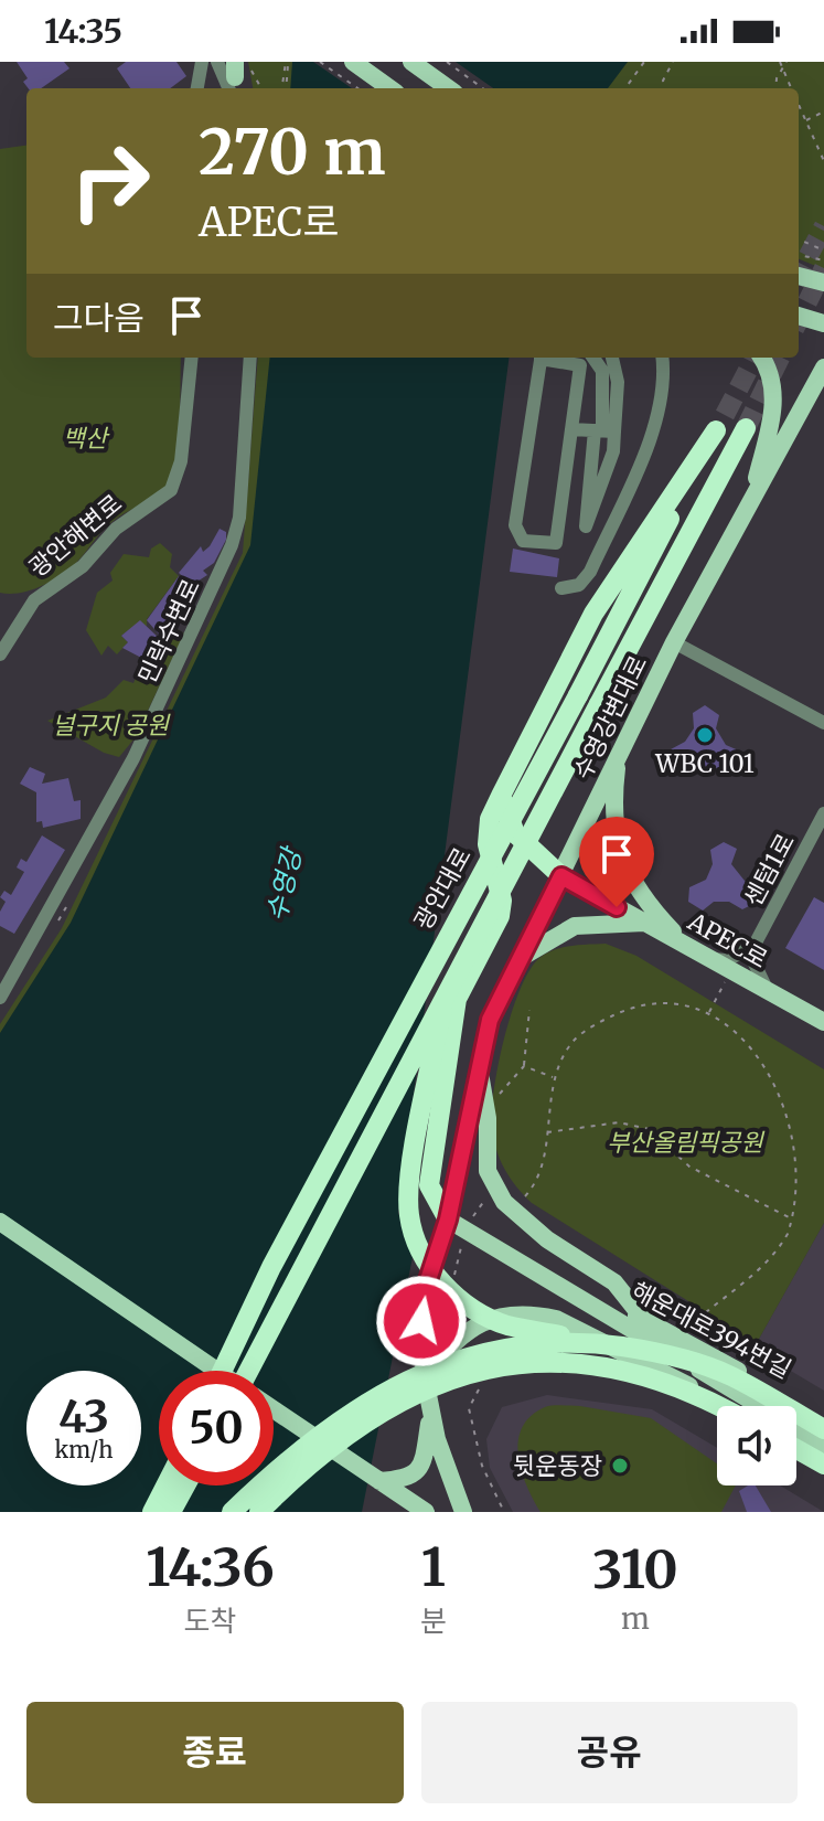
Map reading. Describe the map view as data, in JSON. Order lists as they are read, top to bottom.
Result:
{
  "streets": {
    "highway": ["광안대로"],
    "main road": ["수영강변대로", "APEC로", "해운대로394번길"],
    "street": ["광안해변로", "민락수변로", "센텀1로"]
  },
  "crossings": [
    ["수영강변대로", "APEC로"],
    ["수영강변대로", "해운대로394번길"]
  ],
  "water": ["수영강"],
  "parks": ["백산", "널구지 공원", "부산올림픽공원"],
  "places": ["WBC 101", "뒷운동장"],
  "page": {
    "status": "14:35",
    "turn": ["270 m", "APEC로"],
    "then": "그다음",
    "speed": "43 km/h",
    "limit": "50",
    "eta": [
      "14:36",
      "도착",
      "1",
      "분",
      "310",
      "m"
    ],
    "buttons": ["종료", "공유"]
  }
}
